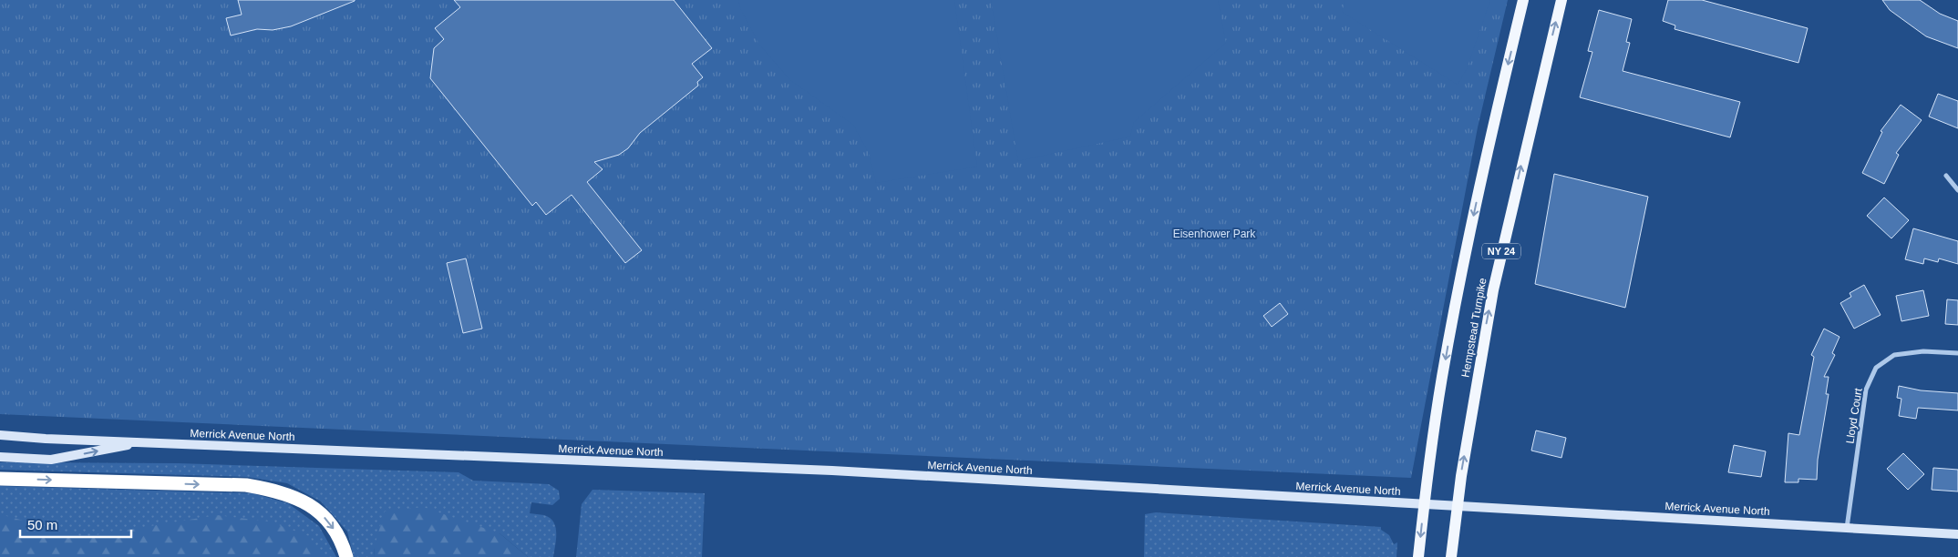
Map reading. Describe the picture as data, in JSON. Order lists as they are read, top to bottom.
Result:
{
  "streets": {
    "main road": ["NY 24", "Hempstead Turnpike", "Merrick Avenue North"],
    "street": ["Lloyd Court"]
  },
  "crossings": [
    ["Hempstead Turnpike", "Merrick Avenue North"],
    ["Lloyd Court", "Merrick Avenue North"]
  ],
  "parks": ["Eisenhower Park"],
  "scale_bar": "50 m"
}
